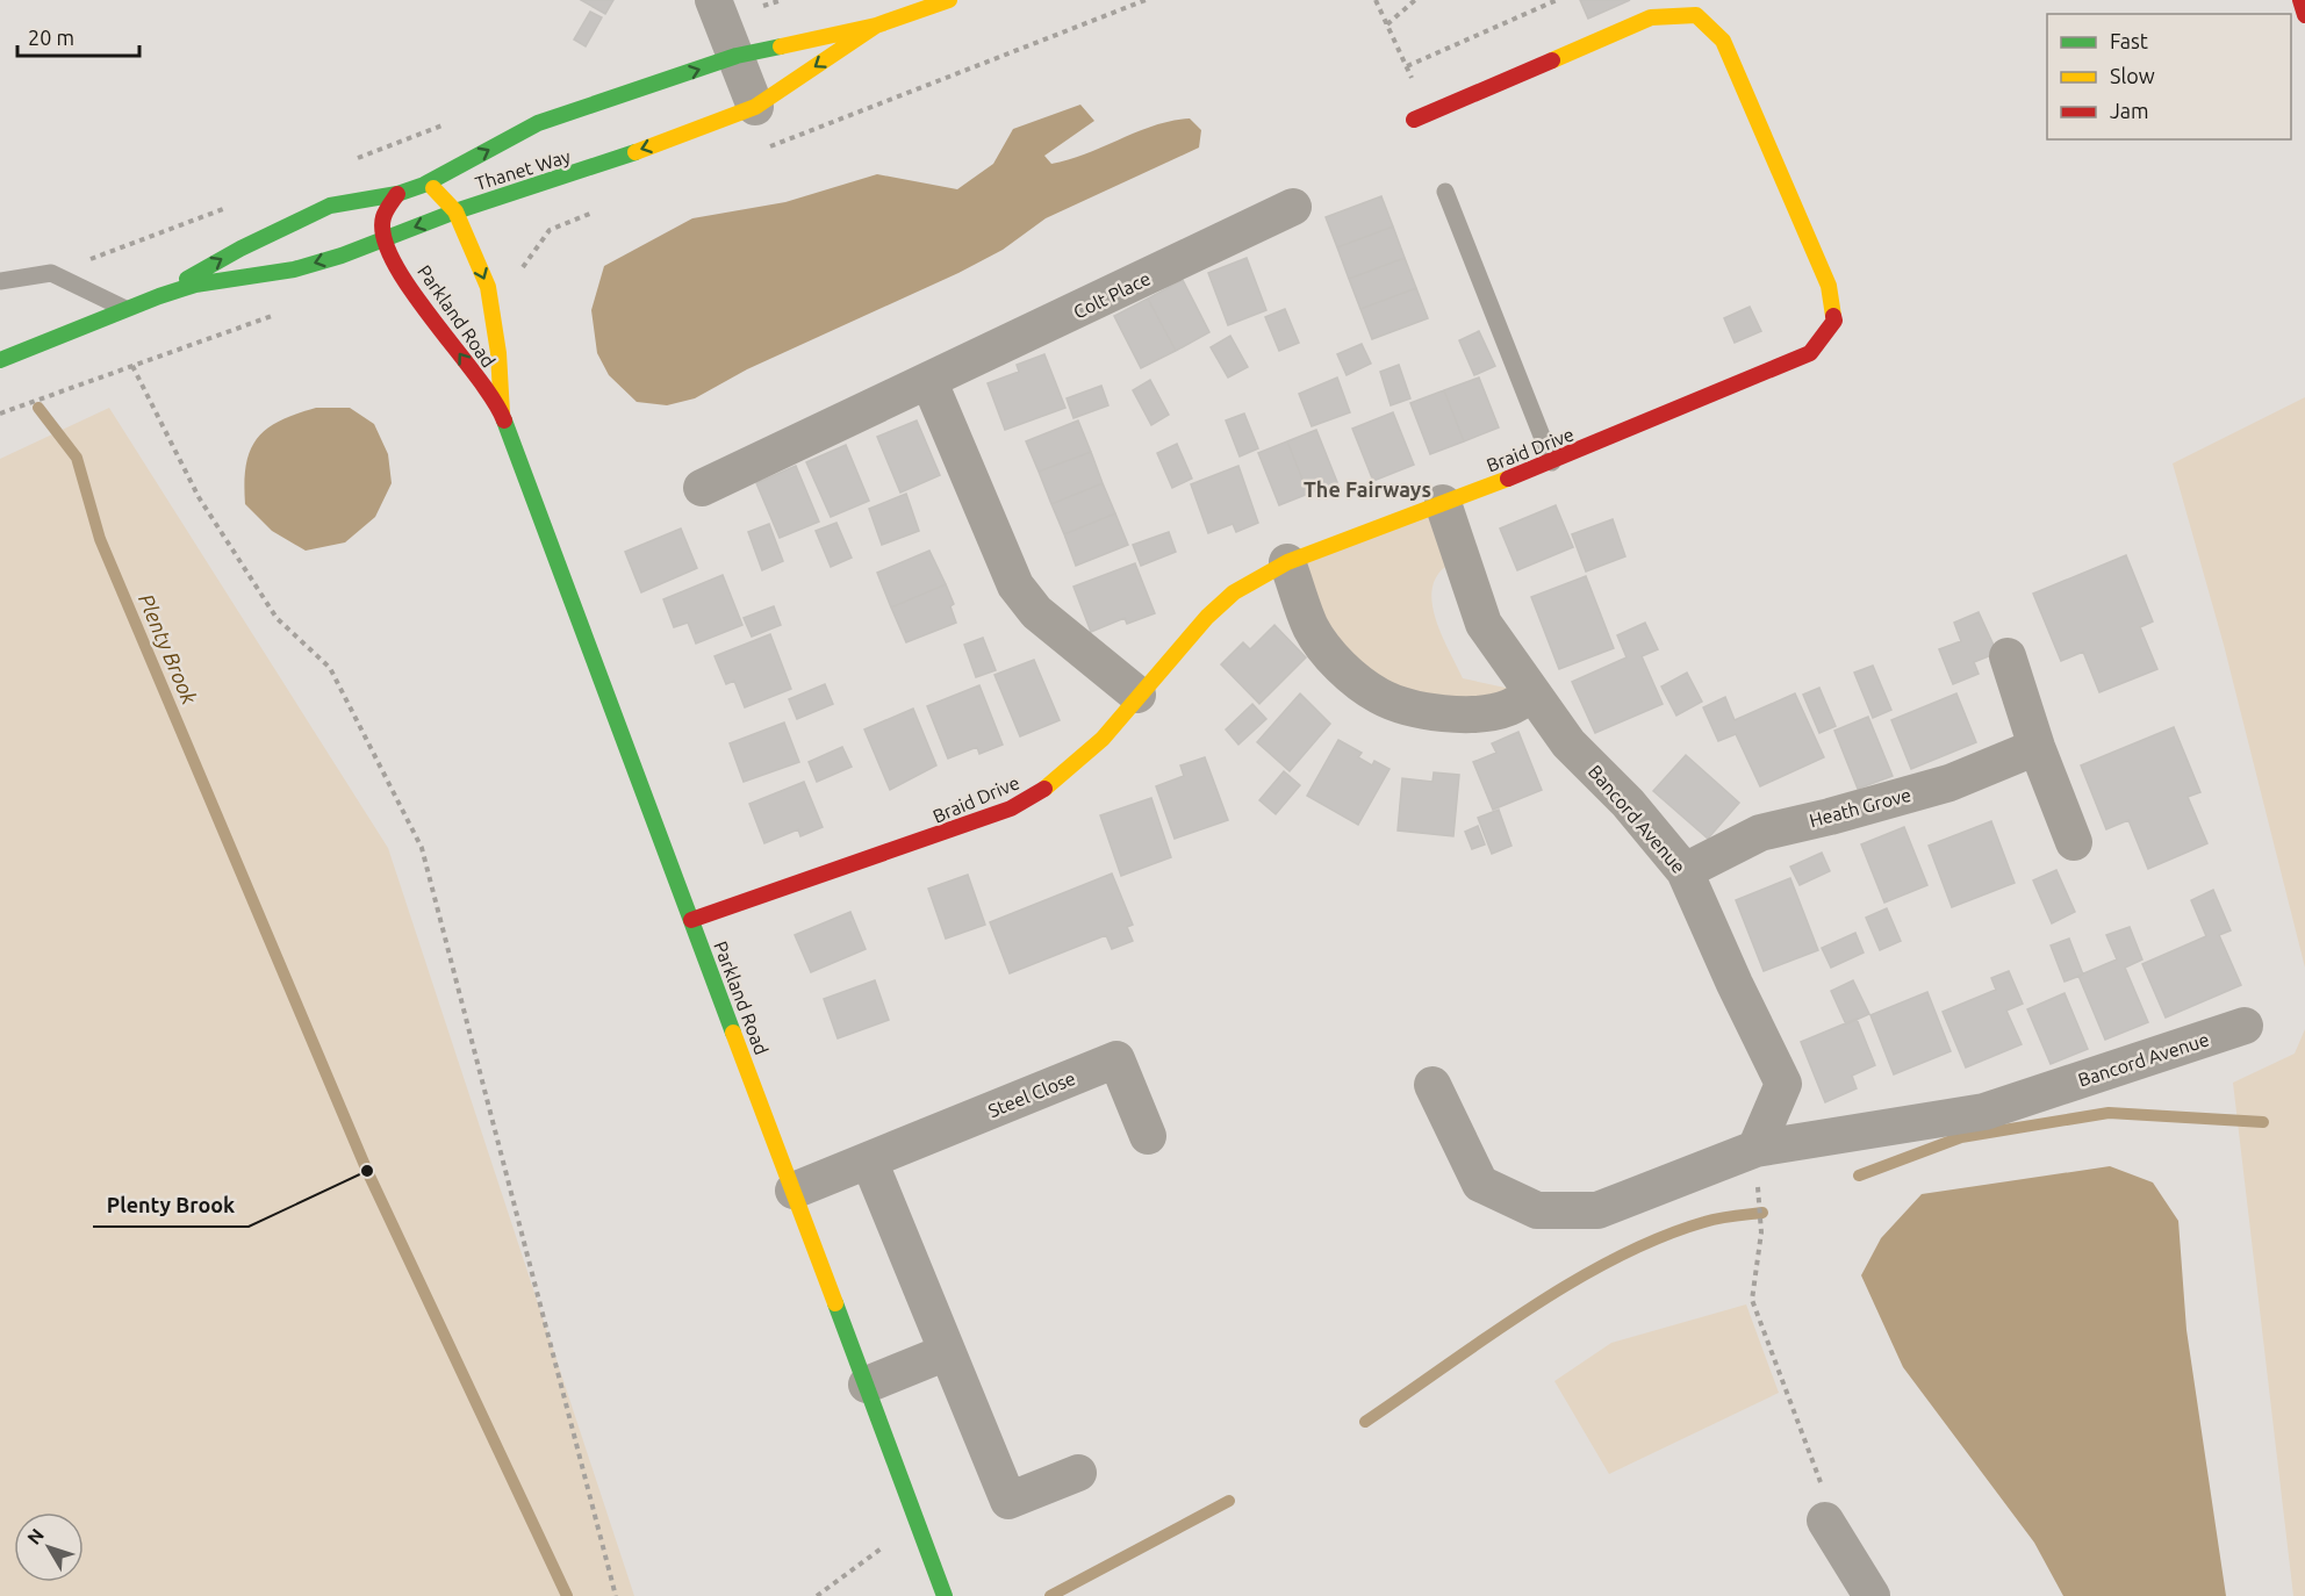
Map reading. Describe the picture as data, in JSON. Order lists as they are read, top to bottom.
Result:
{
  "streets": {
    "main road": ["Thanet Way", "Parkland Road", "Braid Drive"],
    "street": [
      "Colt Place",
      "Heath Grove",
      "Bancord Avenue",
      "Steel Close"
    ]
  },
  "crossings": [
    ["Thanet Way", "Parkland Road"],
    ["Parkland Road", "Braid Drive"],
    ["Parkland Road", "Steel Close"],
    ["Braid Drive", "Bancord Avenue"],
    ["Heath Grove", "Bancord Avenue"]
  ],
  "districts": ["The Fairways"],
  "water": ["Plenty Brook"],
  "places": ["Plenty Brook"],
  "legend": ["Fast", "Slow", "Jam"],
  "scale_bar": "20 m",
  "north": "top left"
}
